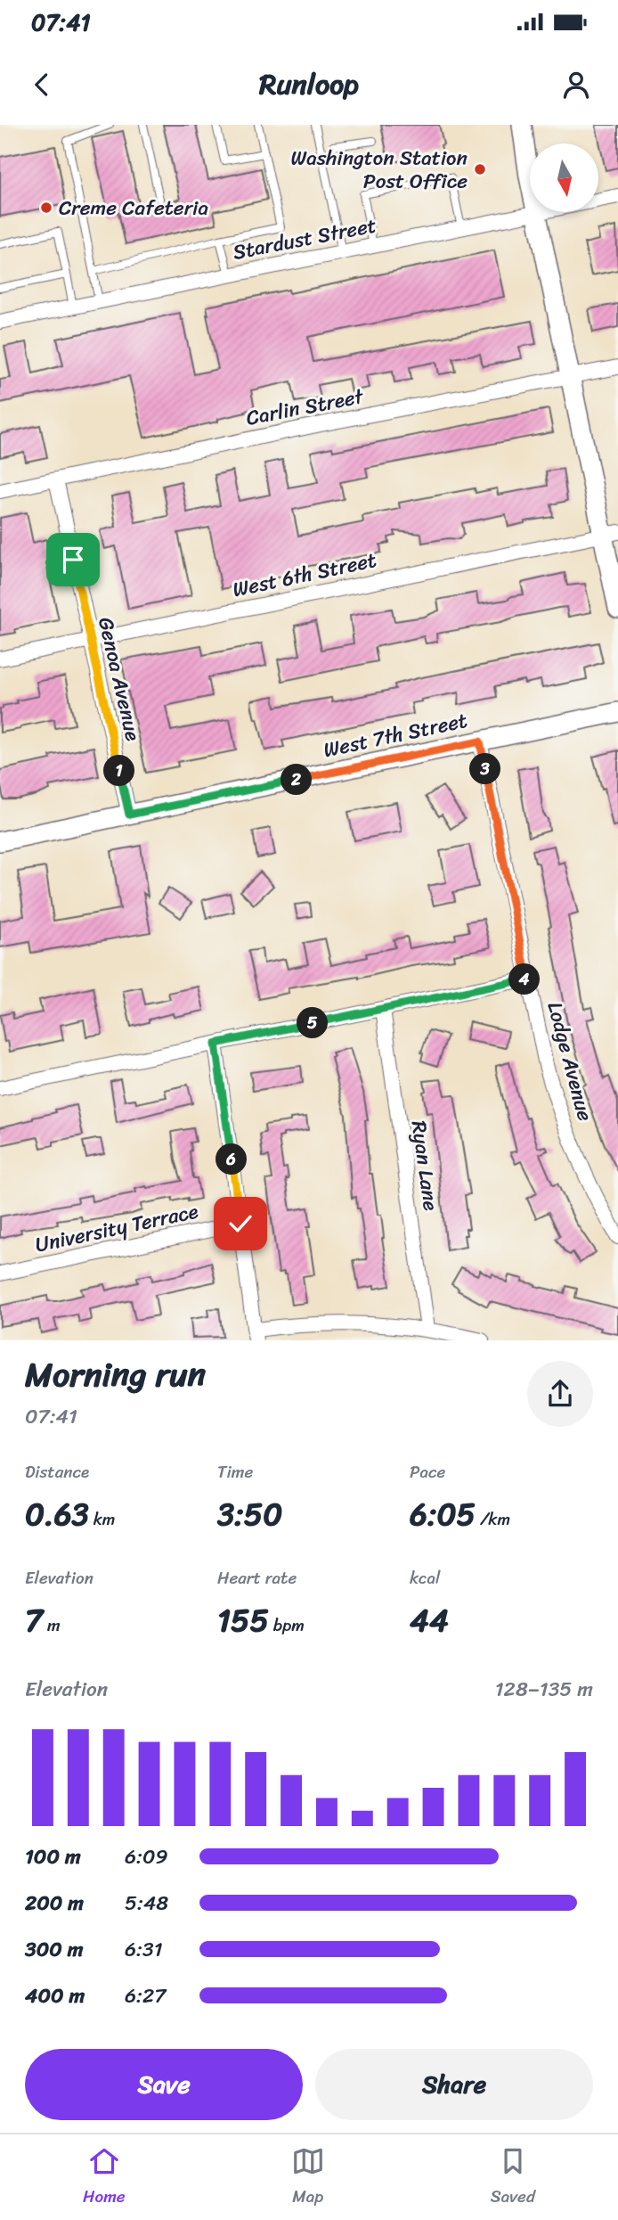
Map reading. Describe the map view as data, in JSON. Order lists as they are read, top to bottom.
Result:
{
  "streets": {
    "main road": ["West 7th Street"],
    "street": [
      "Stardust Street",
      "Carlin Street",
      "West 6th Street",
      "Genoa Avenue",
      "Lodge Avenue",
      "Ryan Lane",
      "University Terrace"
    ]
  },
  "crossings": [
    ["Carlin Street", "Genoa Avenue"],
    ["West 6th Street", "Genoa Avenue"],
    ["Genoa Avenue", "West 7th Street"],
    ["West 7th Street", "Lodge Avenue"]
  ],
  "places": ["Washington Station Post Office", "Creme Cafeteria"],
  "north": "bottom",
  "page": {
    "status": "07:41",
    "header": "Runloop",
    "pins": [
      "3",
      "1",
      "2",
      "4",
      "5",
      "6"
    ],
    "heading": ["Morning run", "07:41"],
    "stats": [
      ["Distance", "0.63 km"],
      ["Time", "3:50"],
      ["Pace", "6:05 /km"],
      ["Elevation", "7 m"],
      ["Heart rate", "155 bpm"],
      ["kcal", "44"]
    ],
    "chart": ["Elevation", "128–135 m"],
    "list": [
      {
        "name": "100 m",
        "note": "6:09"
      },
      {
        "name": "200 m",
        "note": "5:48"
      },
      {
        "name": "300 m",
        "note": "6:31"
      },
      {
        "name": "400 m",
        "note": "6:27"
      }
    ],
    "buttons": ["Save", "Share"],
    "tabs": ["Home", "Map", "Saved"]
  }
}
